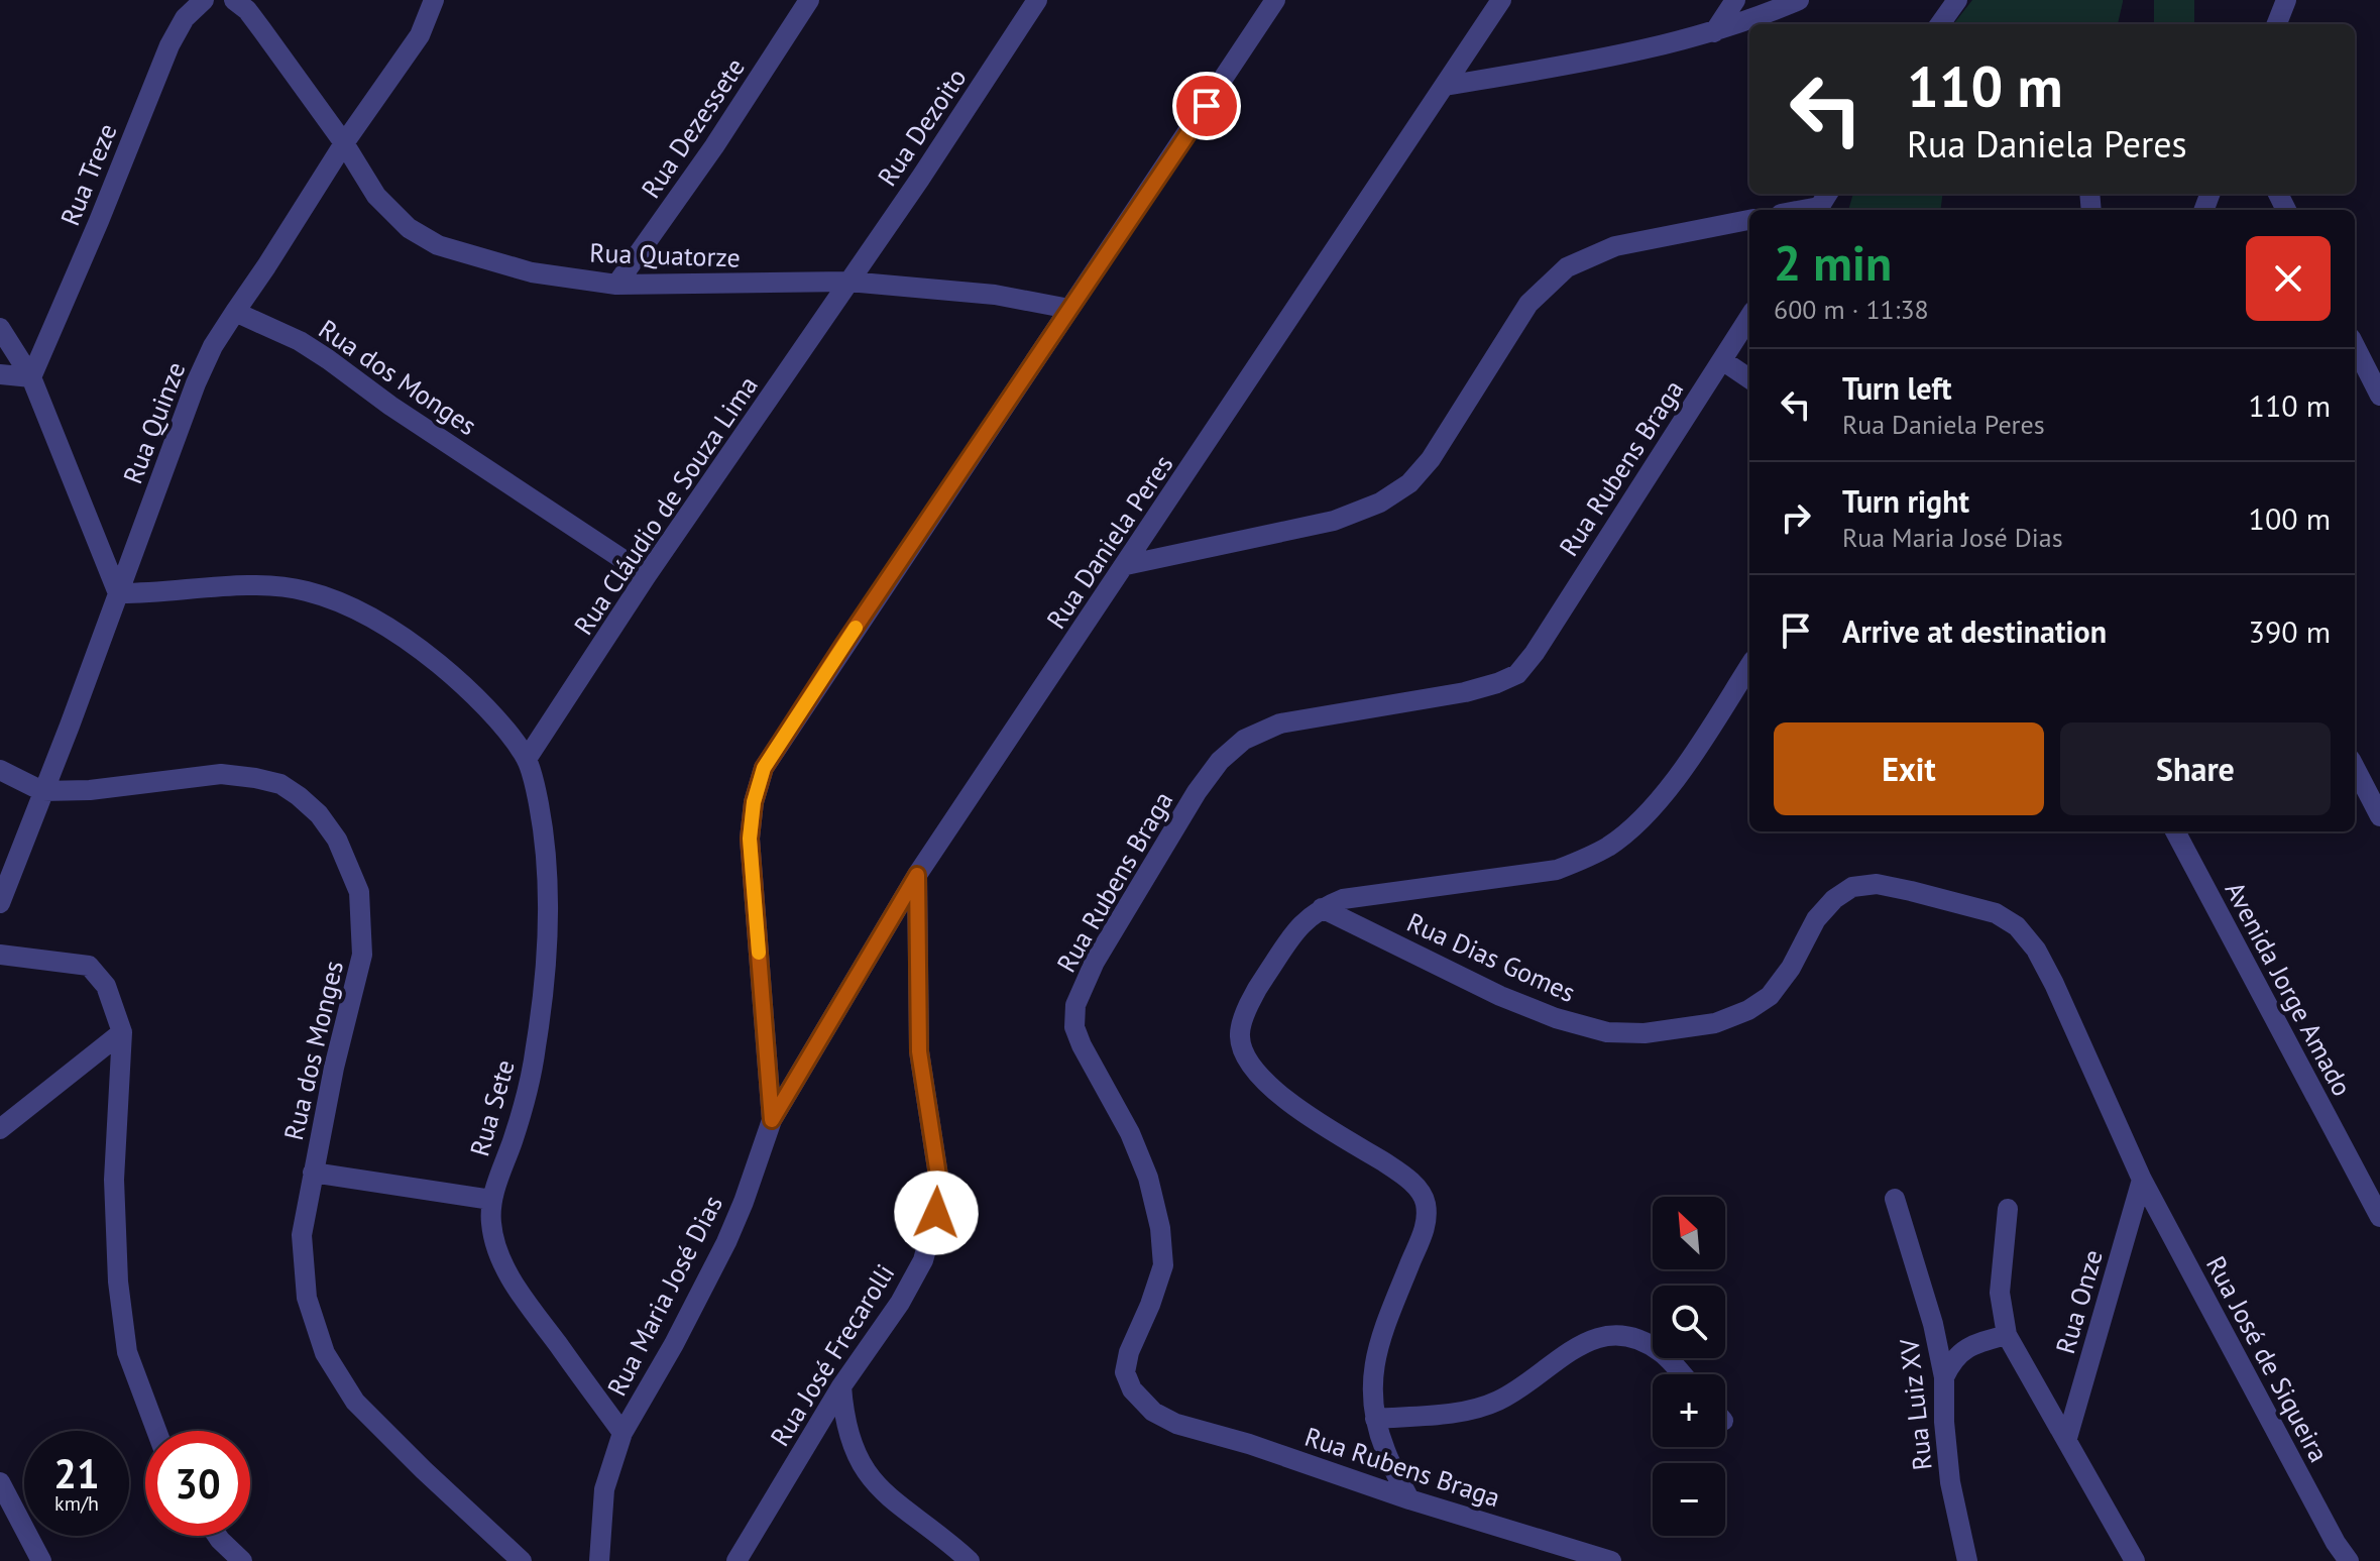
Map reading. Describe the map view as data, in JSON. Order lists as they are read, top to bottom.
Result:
{
  "streets": {
    "street": [
      "Rua Dezoito",
      "Rua Dezessete",
      "Rua Treze",
      "Rua Quatorze",
      "Rua dos Monges",
      "Rua Quinze",
      "Rua Rubens Braga",
      "Rua Cláudio de Souza Lima",
      "Rua Daniela Peres",
      "Rua Dias Gomes",
      "Avenida Jorge Amado",
      "Rua Sete",
      "Rua Maria José Dias",
      "Rua Onze",
      "Rua José Frecarolli",
      "Rua José de Siqueira",
      "Rua Luiz XV"
    ]
  },
  "crossings": [
    ["Rua Dezoito", "Rua Quatorze"],
    ["Rua Dezoito", "Rua Cláudio de Souza Lima"],
    ["Rua Dezessete", "Rua Quatorze"],
    ["Rua Quatorze", "Rua Quinze"],
    ["Rua Quatorze", "Rua Cláudio de Souza Lima"],
    ["Rua Quatorze", "Rua Maria José Dias"],
    ["Rua dos Monges", "Rua Quinze"],
    ["Rua dos Monges", "Rua Cláudio de Souza Lima"],
    ["Rua Cláudio de Souza Lima", "Rua Sete"],
    ["Rua Daniela Peres", "Rua Maria José Dias"],
    ["Rua Daniela Peres", "Rua José Frecarolli"],
    ["Rua Dias Gomes", "Rua Onze"],
    ["Rua Dias Gomes", "Rua José de Siqueira"],
    ["Rua Sete", "Rua Maria José Dias"],
    ["Rua Onze", "Rua José de Siqueira"]
  ],
  "north": "top left",
  "page": {
    "turn": ["110 m", "Rua Daniela Peres"],
    "heading": ["2 min", "600 m · 11:38"],
    "list": [
      {
        "name": "Turn left",
        "note": "Rua Daniela Peres",
        "value": "110 m"
      },
      {
        "name": "Turn right",
        "note": "Rua Maria José Dias",
        "value": "100 m"
      },
      {
        "name": "Arrive at destination",
        "value": "390 m"
      }
    ],
    "buttons": ["Exit", "Share"],
    "map_buttons": ["+", "−"],
    "speed": "21 km/h",
    "limit": "30"
  }
}
